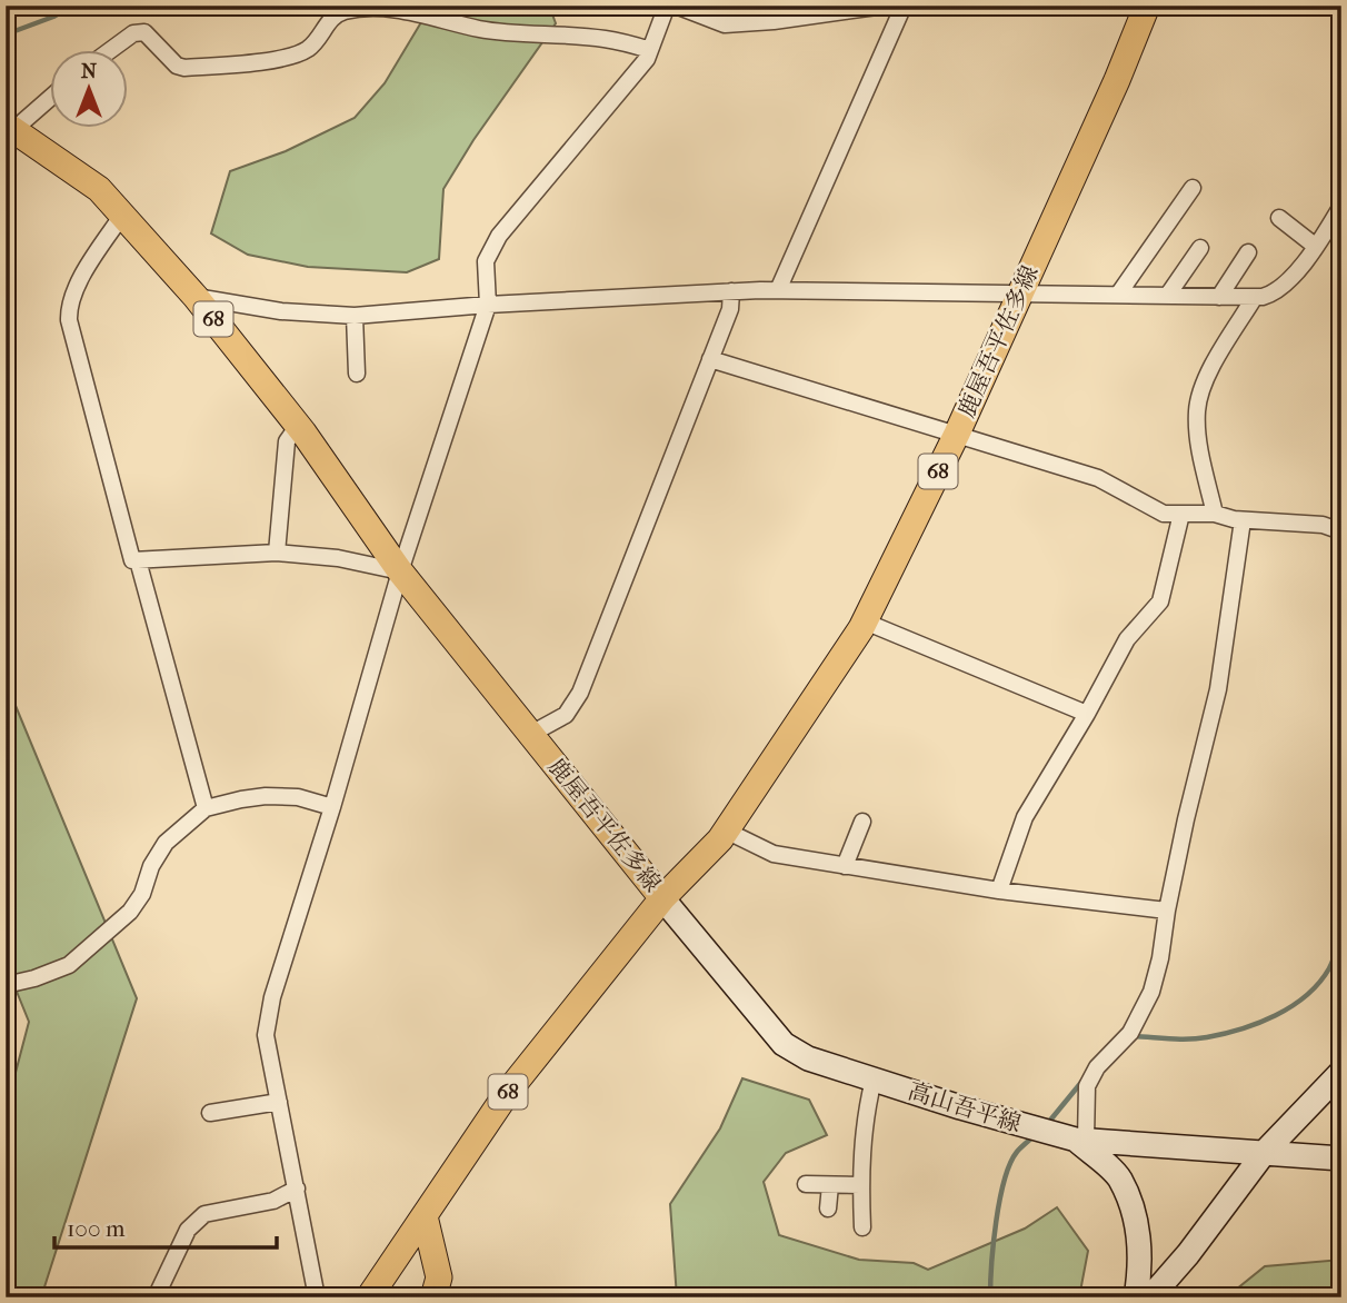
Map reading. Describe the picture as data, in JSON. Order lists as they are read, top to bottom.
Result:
{
  "streets": {
    "main road": ["68", "鹿屋吾平佐多線", "高山吾平線"]
  },
  "crossings": [
    ["68", "鹿屋吾平佐多線"],
    ["68", "高山吾平線"],
    ["鹿屋吾平佐多線", "高山吾平線"]
  ],
  "scale_bar": "100 m",
  "north": "top"
}
